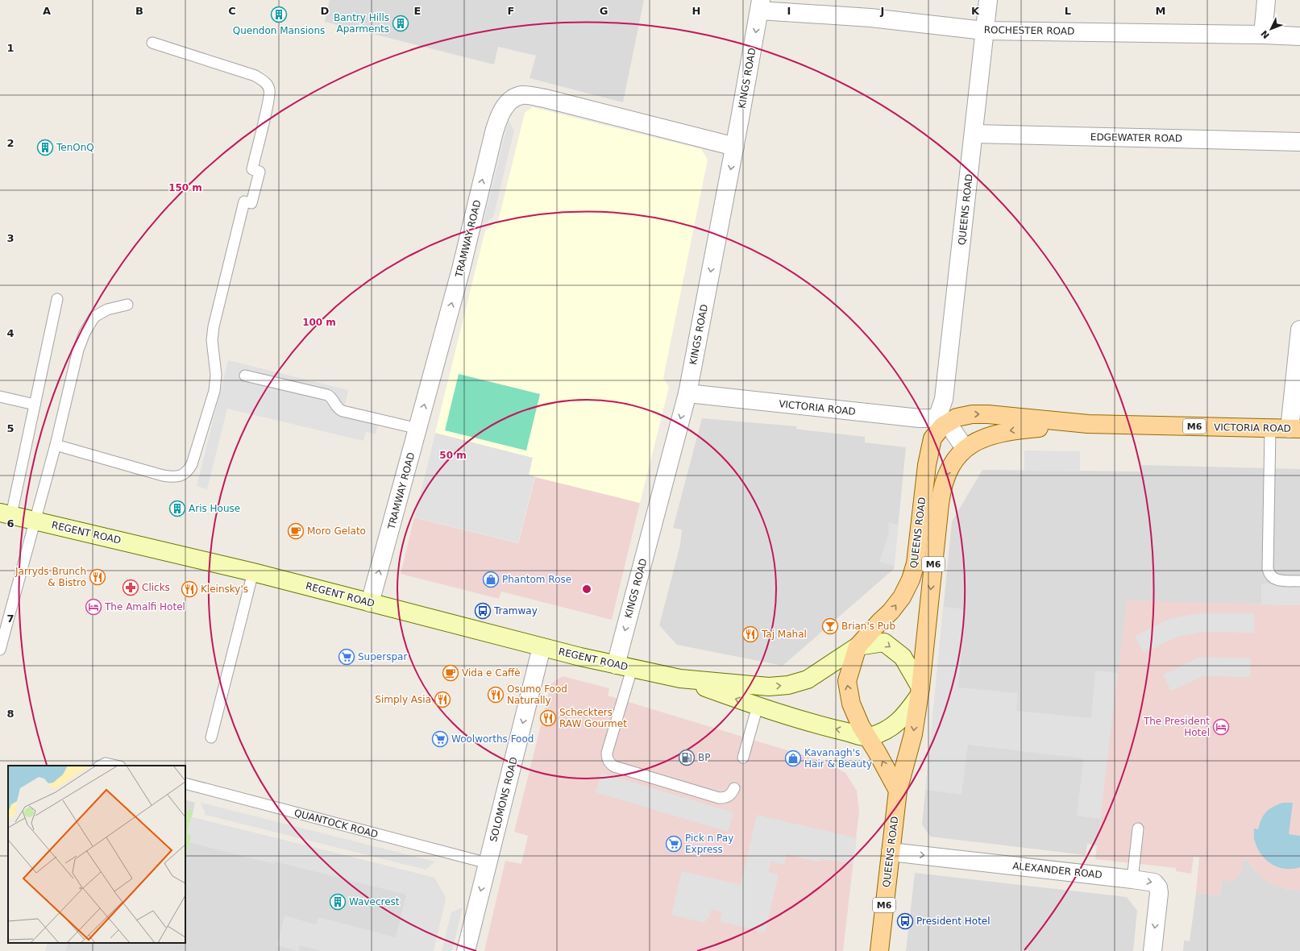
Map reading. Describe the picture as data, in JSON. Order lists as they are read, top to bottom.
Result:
{
  "streets": {
    "main road": [
      "QUEENS ROAD",
      "VICTORIA ROAD",
      "M6",
      "REGENT ROAD"
    ],
    "street": [
      "ROCHESTER ROAD",
      "KINGS ROAD",
      "EDGEWATER ROAD",
      "TRAMWAY ROAD",
      "SOLOMONS ROAD",
      "ALEXANDER ROAD"
    ],
    "lane": ["QUANTOCK ROAD"]
  },
  "crossings": [
    ["ROCHESTER ROAD", "KINGS ROAD"],
    ["ROCHESTER ROAD", "QUEENS ROAD"],
    ["KINGS ROAD", "TRAMWAY ROAD"],
    ["KINGS ROAD", "VICTORIA ROAD"],
    ["KINGS ROAD", "REGENT ROAD"],
    ["EDGEWATER ROAD", "QUEENS ROAD"],
    ["QUEENS ROAD", "VICTORIA ROAD"],
    ["QUEENS ROAD", "REGENT ROAD"],
    ["QUEENS ROAD", "ALEXANDER ROAD"],
    ["TRAMWAY ROAD", "REGENT ROAD"],
    ["REGENT ROAD", "SOLOMONS ROAD"],
    ["SOLOMONS ROAD", "QUANTOCK ROAD"]
  ],
  "one_way": ["KINGS ROAD", "SOLOMONS ROAD", "ALEXANDER ROAD"],
  "places": {
    "building": [
      "Quendon Mansions",
      "Bantry Hills Aparments",
      "TenOnQ",
      "Aris House",
      "Wavecrest"
    ],
    "cafe": ["Moro Gelato", "Vida e Caffè"],
    "restaurant": [
      "Jarryds Brunch & Bistro",
      "Kleinsky's",
      "Taj Mahal",
      "Osumo Food Naturally",
      "Simply Asia",
      "Scheckters RAW Gourmet"
    ],
    "shop": ["Phantom Rose", "Kavanagh's Hair & Beauty"],
    "pharmacy": ["Clicks"],
    "hotel": ["The Amalfi Hotel", "The President Hotel"],
    "bus stop": ["Tramway", "President Hotel"],
    "bar": ["Brian's Pub"],
    "supermarket": ["Superspar", "Woolworths Food", "Pick n Pay Express"],
    "fuel station": ["BP"]
  },
  "north": "bottom left",
  "grid": {
    "columns": [
      "A",
      "B",
      "C",
      "D",
      "E",
      "F",
      "G",
      "H",
      "I",
      "J",
      "K",
      "L",
      "M"
    ],
    "rows": [
      "1",
      "2",
      "3",
      "4",
      "5",
      "6",
      "7",
      "8"
    ]
  },
  "rings": ["150 m", "100 m", "50 m"]
}
